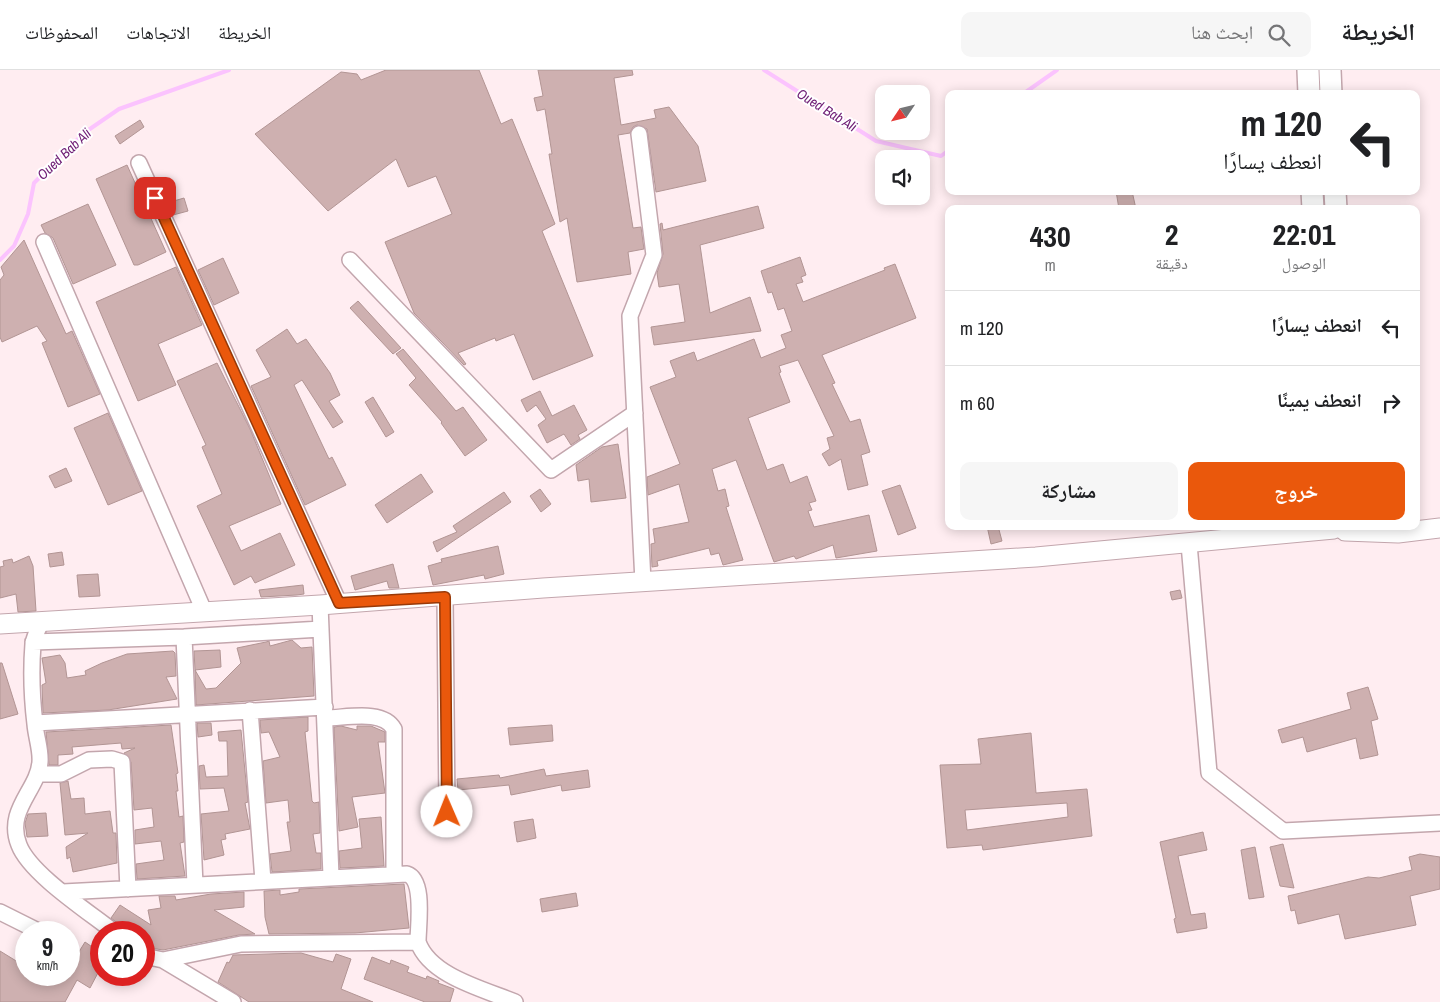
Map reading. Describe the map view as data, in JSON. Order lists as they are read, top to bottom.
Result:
{
  "water": ["Oued Bab Ali"],
  "north": "bottom left",
  "page": {
    "header": "الخريطة",
    "search": "ابحث هنا",
    "nav": ["الخريطة", "الاتجاهات", "المحفوظات"],
    "turn": ["120 m", "انعطف يسارًا"],
    "eta": [
      "22:01",
      "الوصول",
      "2",
      "دقيقة",
      "430",
      "m"
    ],
    "list": [
      {
        "name": "انعطف يسارًا",
        "value": "120 m"
      },
      {
        "name": "انعطف يمينًا",
        "value": "60 m"
      }
    ],
    "buttons": ["خروج", "مشاركة"],
    "speed": "9 km/h",
    "limit": "20"
  }
}
